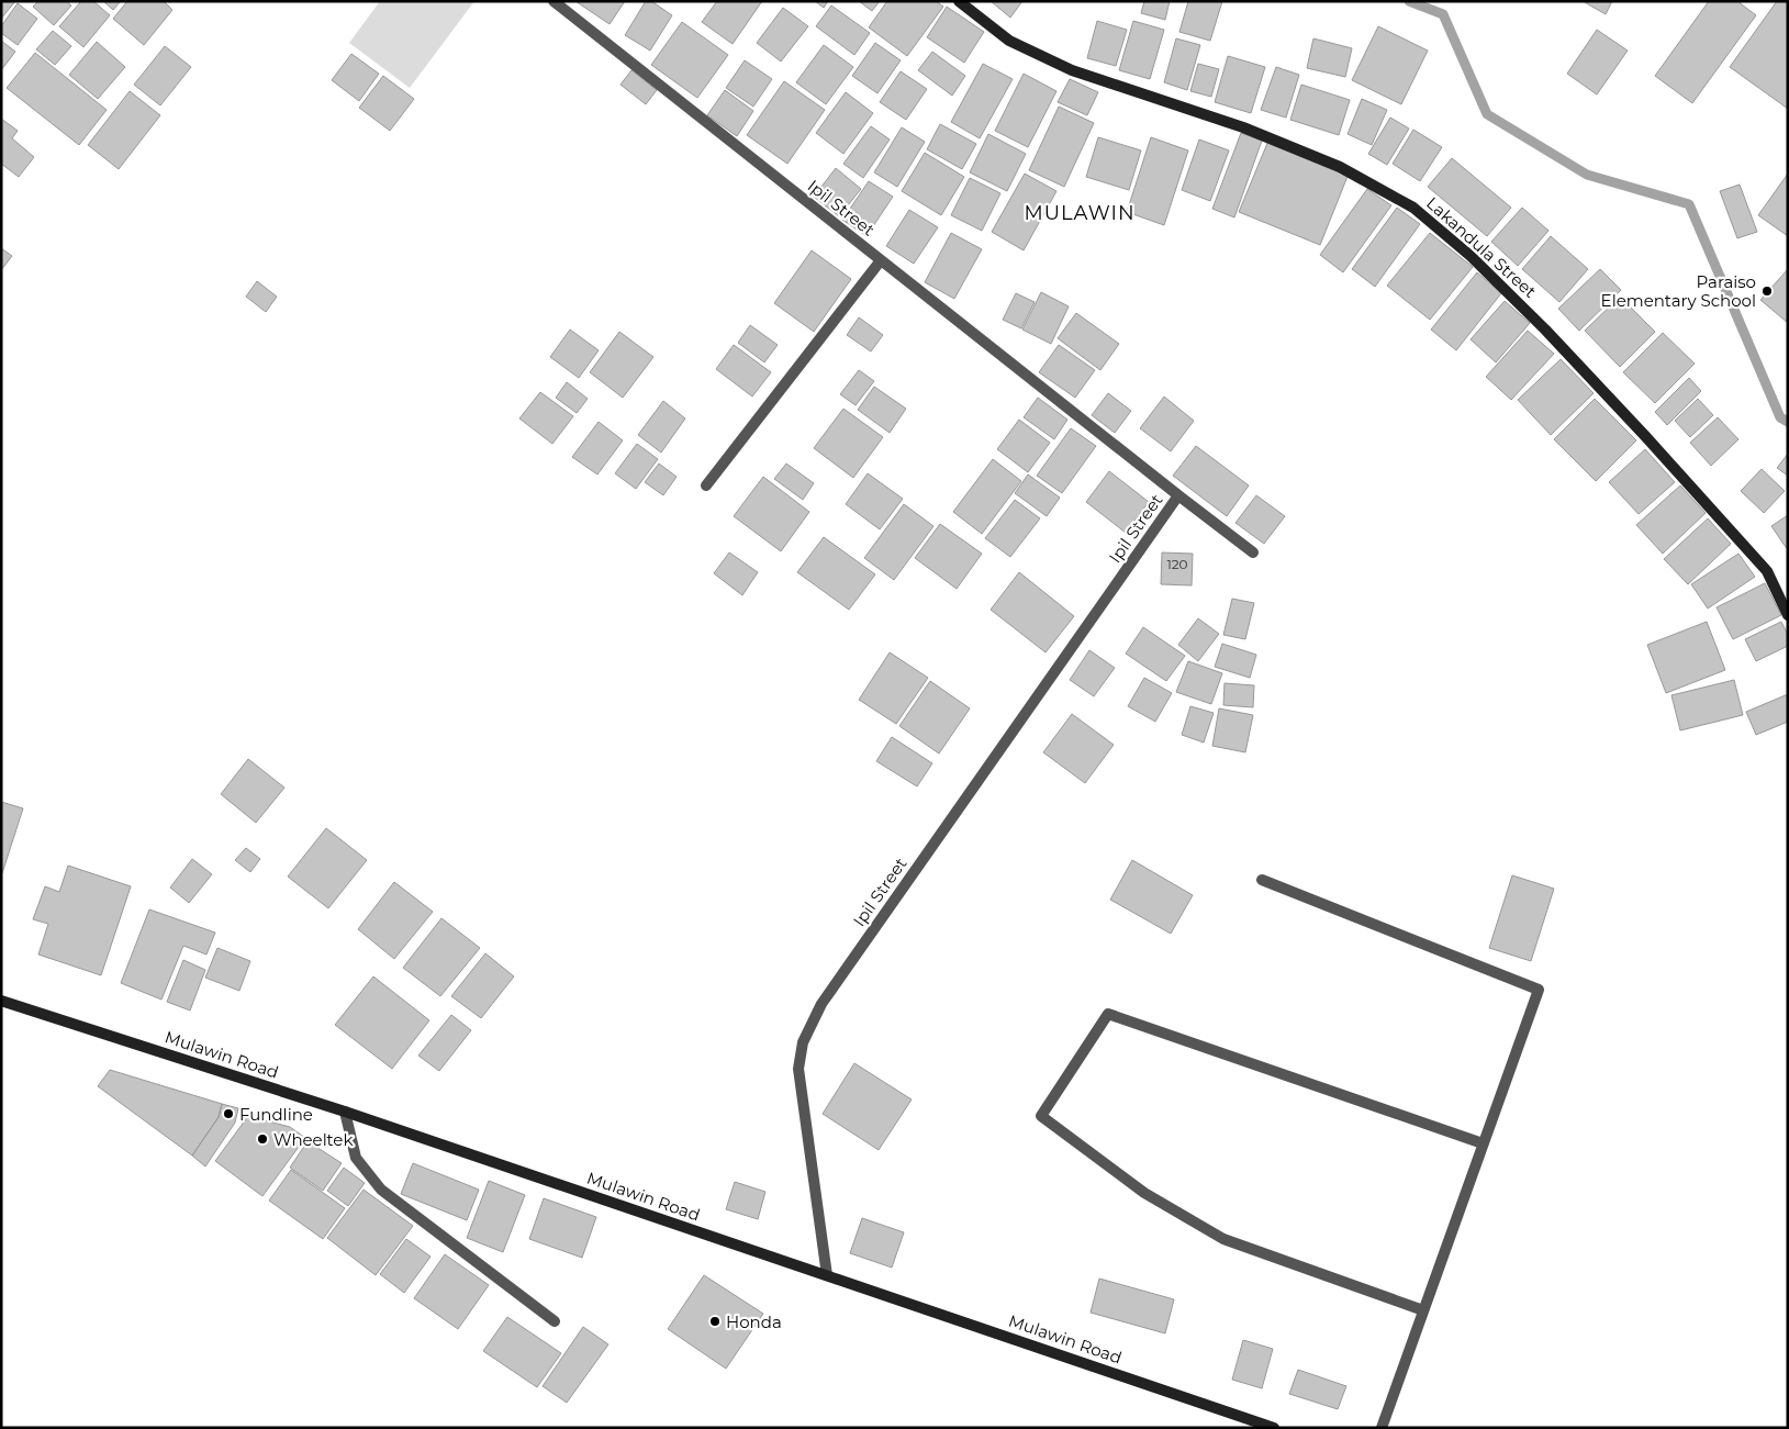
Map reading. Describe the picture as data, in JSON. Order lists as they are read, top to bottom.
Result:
{
  "streets": {
    "main road": ["Lakandula Street", "Mulawin Road"],
    "street": ["Ipil Street"]
  },
  "crossings": [
    ["Ipil Street", "Mulawin Road"]
  ],
  "districts": ["MULAWIN"],
  "places": [
    "Paraiso Elementary School",
    "Fundline",
    "Wheeltek",
    "Honda"
  ],
  "house_numbers": ["120"]
}
